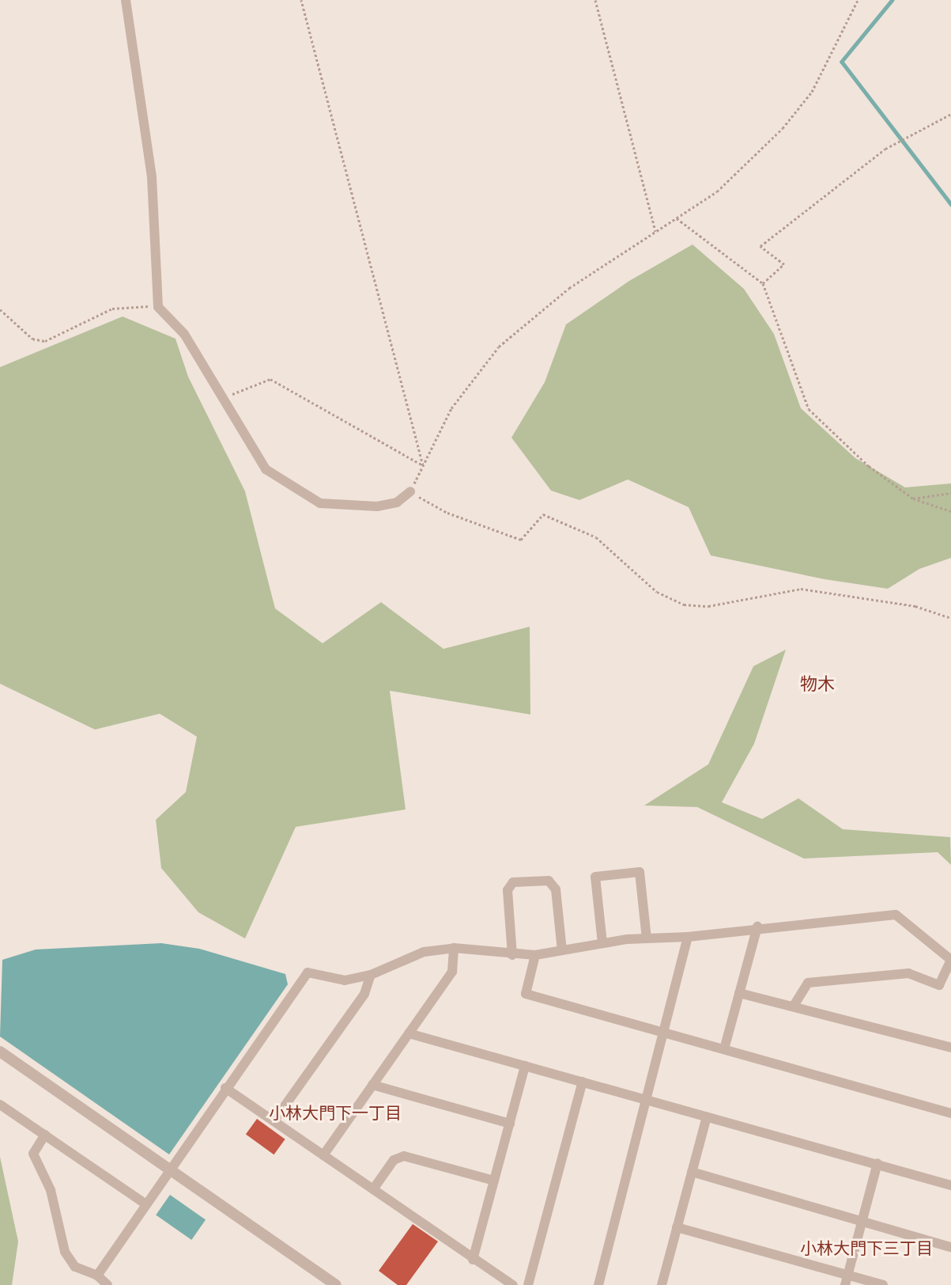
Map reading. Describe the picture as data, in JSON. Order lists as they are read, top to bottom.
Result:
{
  "districts": ["物木", "小林大門下一丁目", "小林大門下三丁目"]
}
